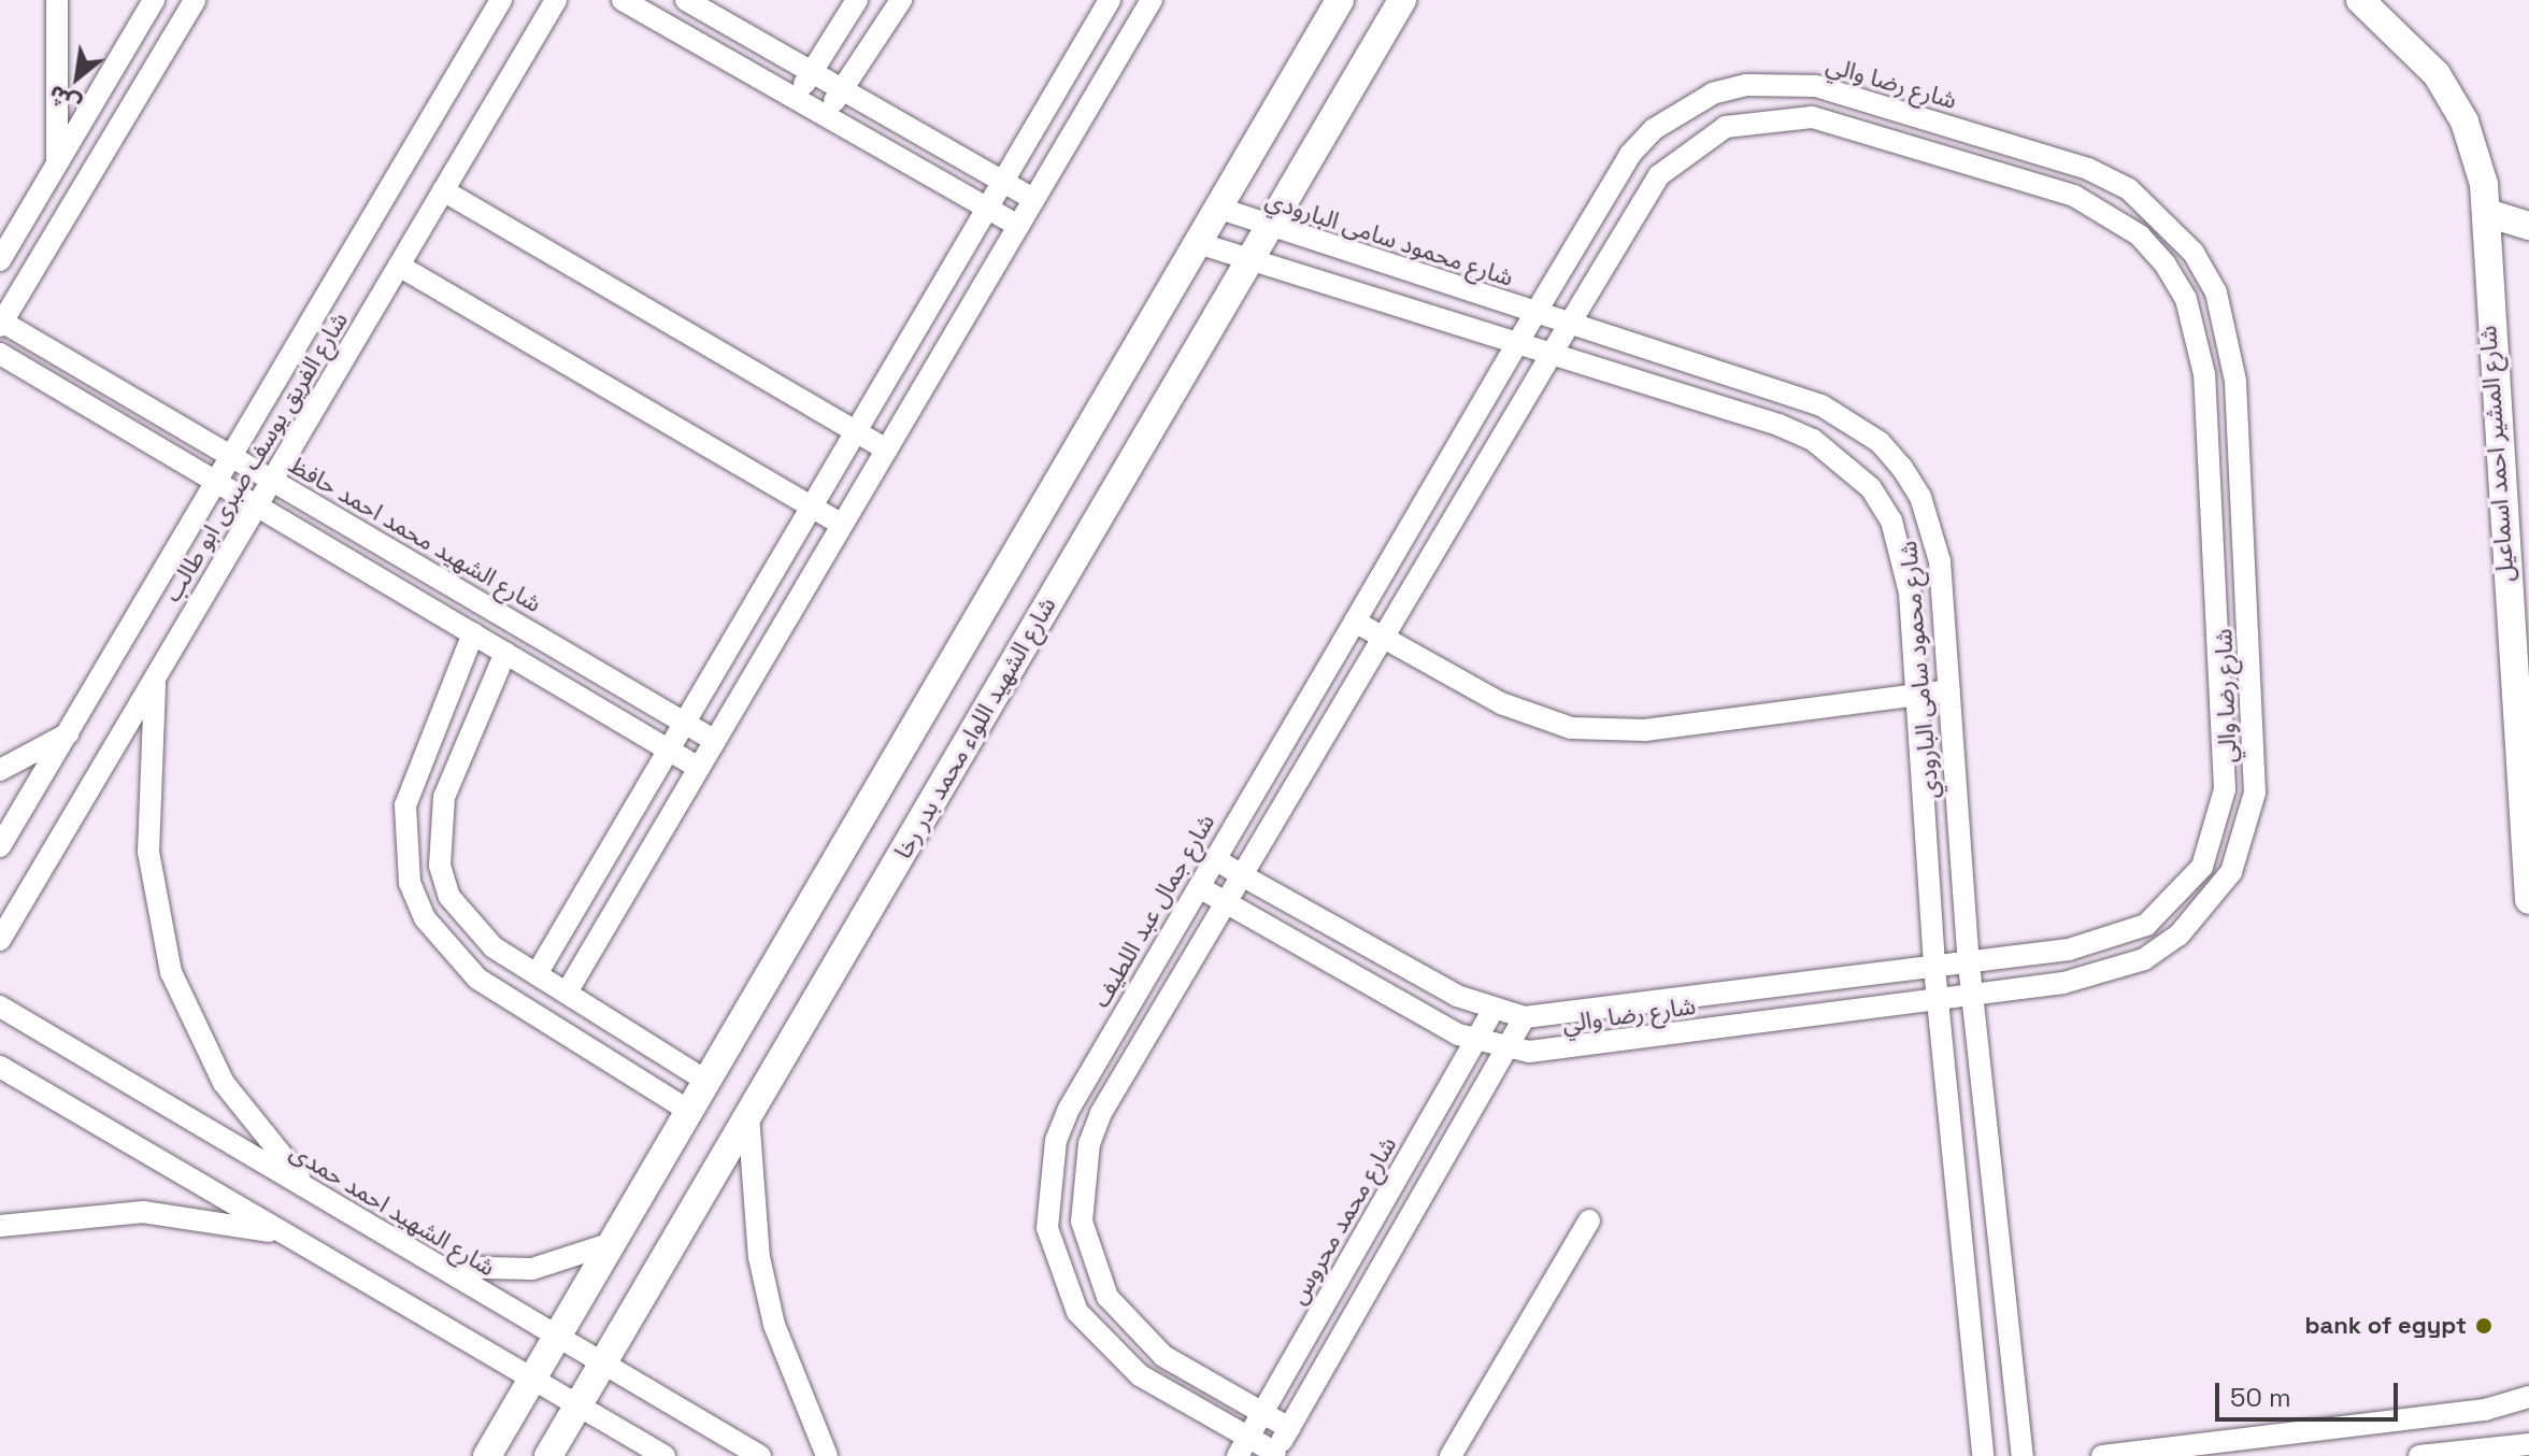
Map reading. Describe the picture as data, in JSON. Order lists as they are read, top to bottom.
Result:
{
  "streets": {
    "street": [
      "شارع رضا والي",
      "شارع محمود سامى البارودي",
      "شارع المشير احمد اسماعيل",
      "شارع الفريق يوسف صبرى ابو طالب",
      "شارع الشهيد محمد احمد حافظ",
      "شارع الشهيد اللواء محمد بدر رخا",
      "شارع جمال عبد اللطيف",
      "شارع الشهيد احمد حمدى",
      "شارع محمد محروس"
    ]
  },
  "crossings": [
    ["شارع رضا والي", "شارع محمود سامى البارودي"],
    ["شارع رضا والي", "شارع جمال عبد اللطيف"],
    ["شارع رضا والي", "شارع محمد محروس"],
    ["شارع محمود سامى البارودي", "شارع الشهيد اللواء محمد بدر رخا"],
    ["شارع محمود سامى البارودي", "شارع جمال عبد اللطيف"],
    ["شارع الفريق يوسف صبرى ابو طالب", "شارع الشهيد محمد احمد حافظ"],
    ["شارع الشهيد اللواء محمد بدر رخا", "شارع الشهيد احمد حمدى"],
    ["شارع جمال عبد اللطيف", "شارع محمد محروس"]
  ],
  "places": ["bank of egypt"],
  "scale_bar": "50 m",
  "north": "bottom left"
}
